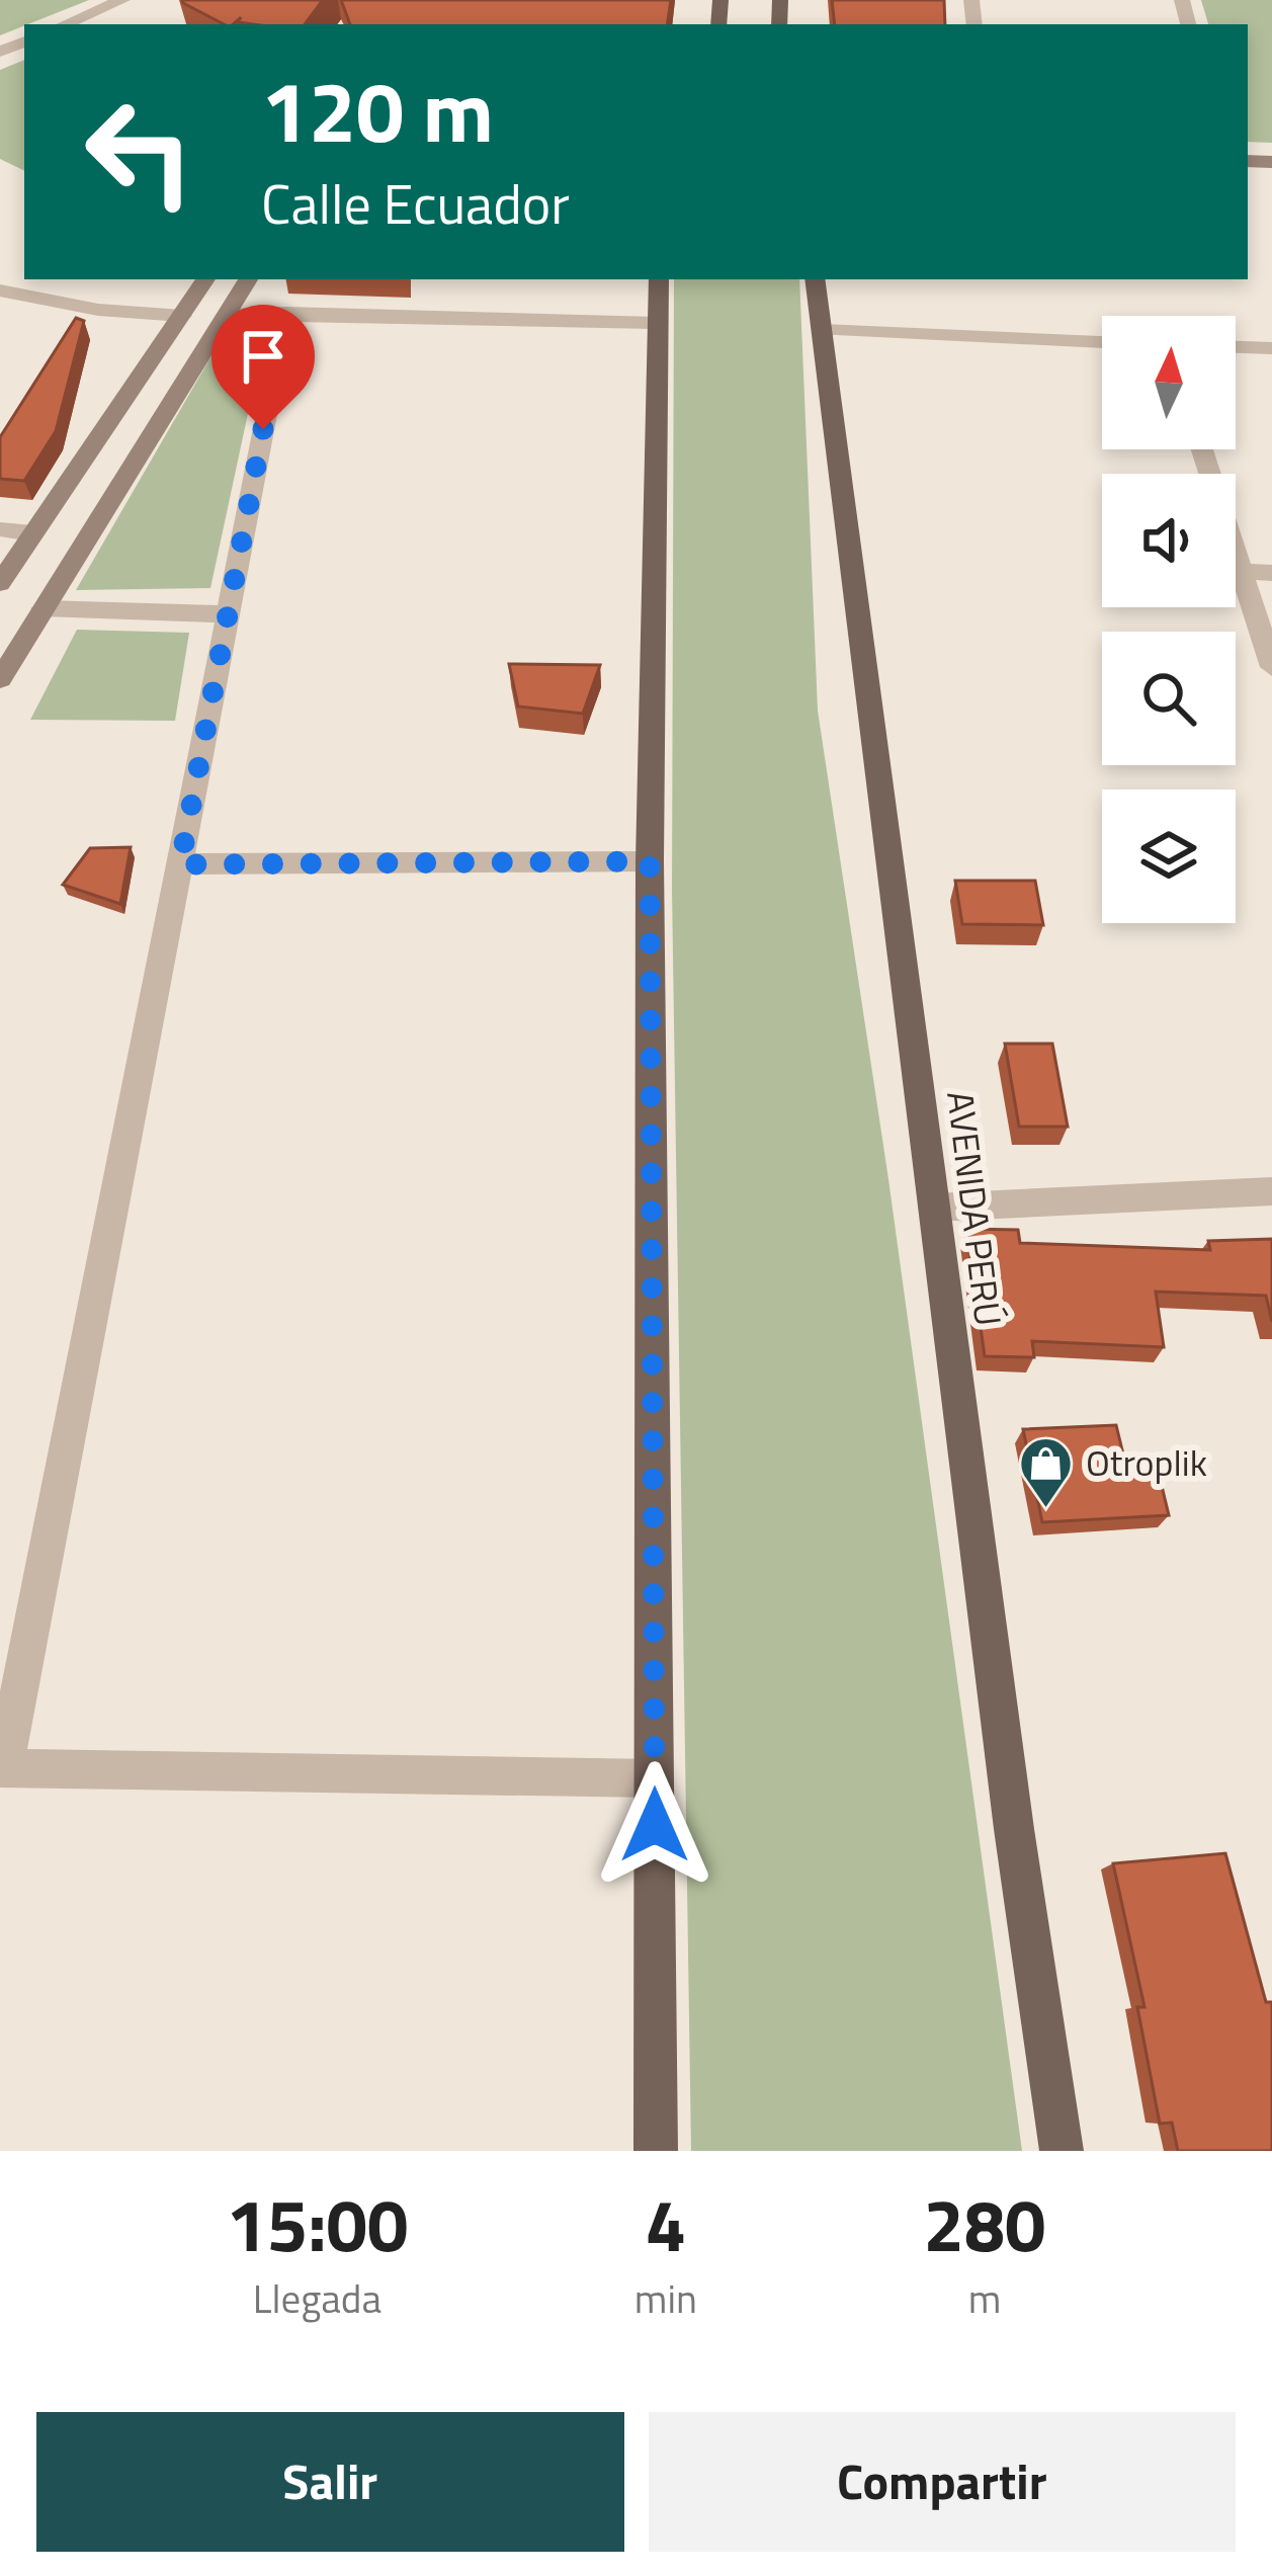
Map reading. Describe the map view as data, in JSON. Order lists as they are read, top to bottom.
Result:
{
  "streets": {
    "main road": ["AVENIDA PERÚ"]
  },
  "places": {
    "shop": ["Otroplik"]
  },
  "north": "top",
  "page": {
    "turn": ["120 m", "Calle Ecuador"],
    "eta": [
      "15:00",
      "Llegada",
      "4",
      "min",
      "280",
      "m"
    ],
    "buttons": ["Salir", "Compartir"]
  }
}
